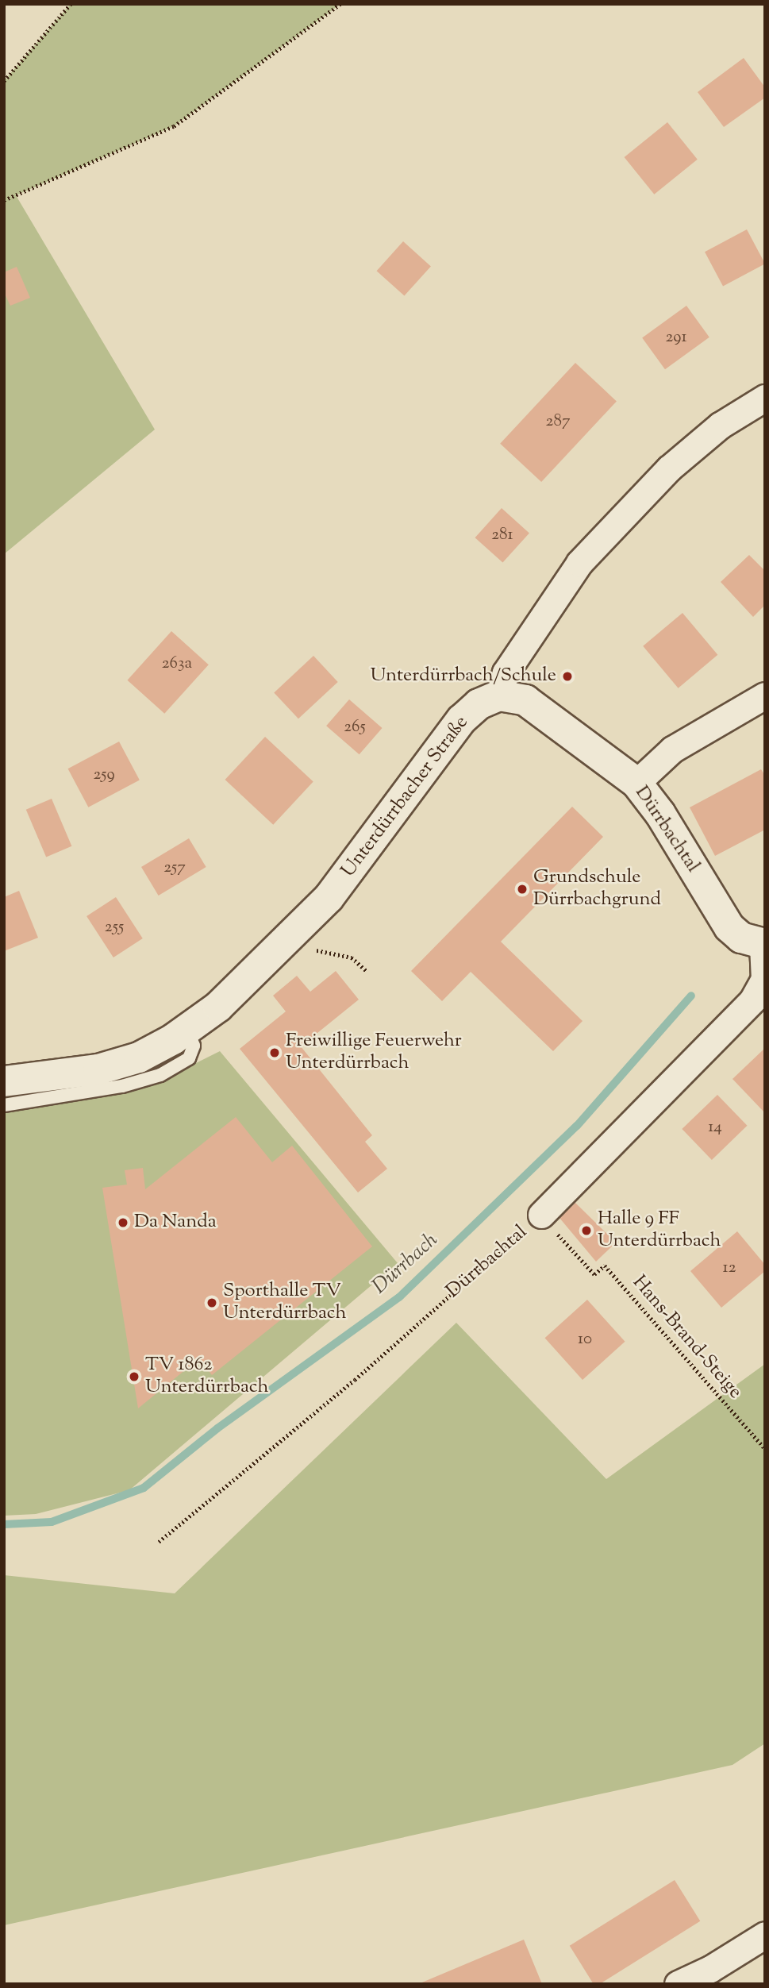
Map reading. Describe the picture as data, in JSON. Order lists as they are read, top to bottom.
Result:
{
  "streets": {
    "street": ["Unterdürrbacher Straße", "Dürrbachtal"],
    "path": ["Hans-Brand-Steige"]
  },
  "crossings": [
    ["Unterdürrbacher Straße", "Dürrbachtal"],
    ["Dürrbachtal", "Hans-Brand-Steige"]
  ],
  "water": ["Dürrbach"],
  "places": [
    "Unterdürrbach/Schule",
    "Grundschule Dürrbachgrund",
    "Freiwillige Feuerwehr Unterdürrbach",
    "Da Nanda",
    "Halle 9 FF Unterdürrbach",
    "Sporthalle TV Unterdürrbach",
    "TV 1862 Unterdürrbach"
  ],
  "house_numbers": [
    "291",
    "287",
    "281",
    "263a",
    "265",
    "259",
    "257",
    "255",
    "14",
    "12",
    "10"
  ]
}
